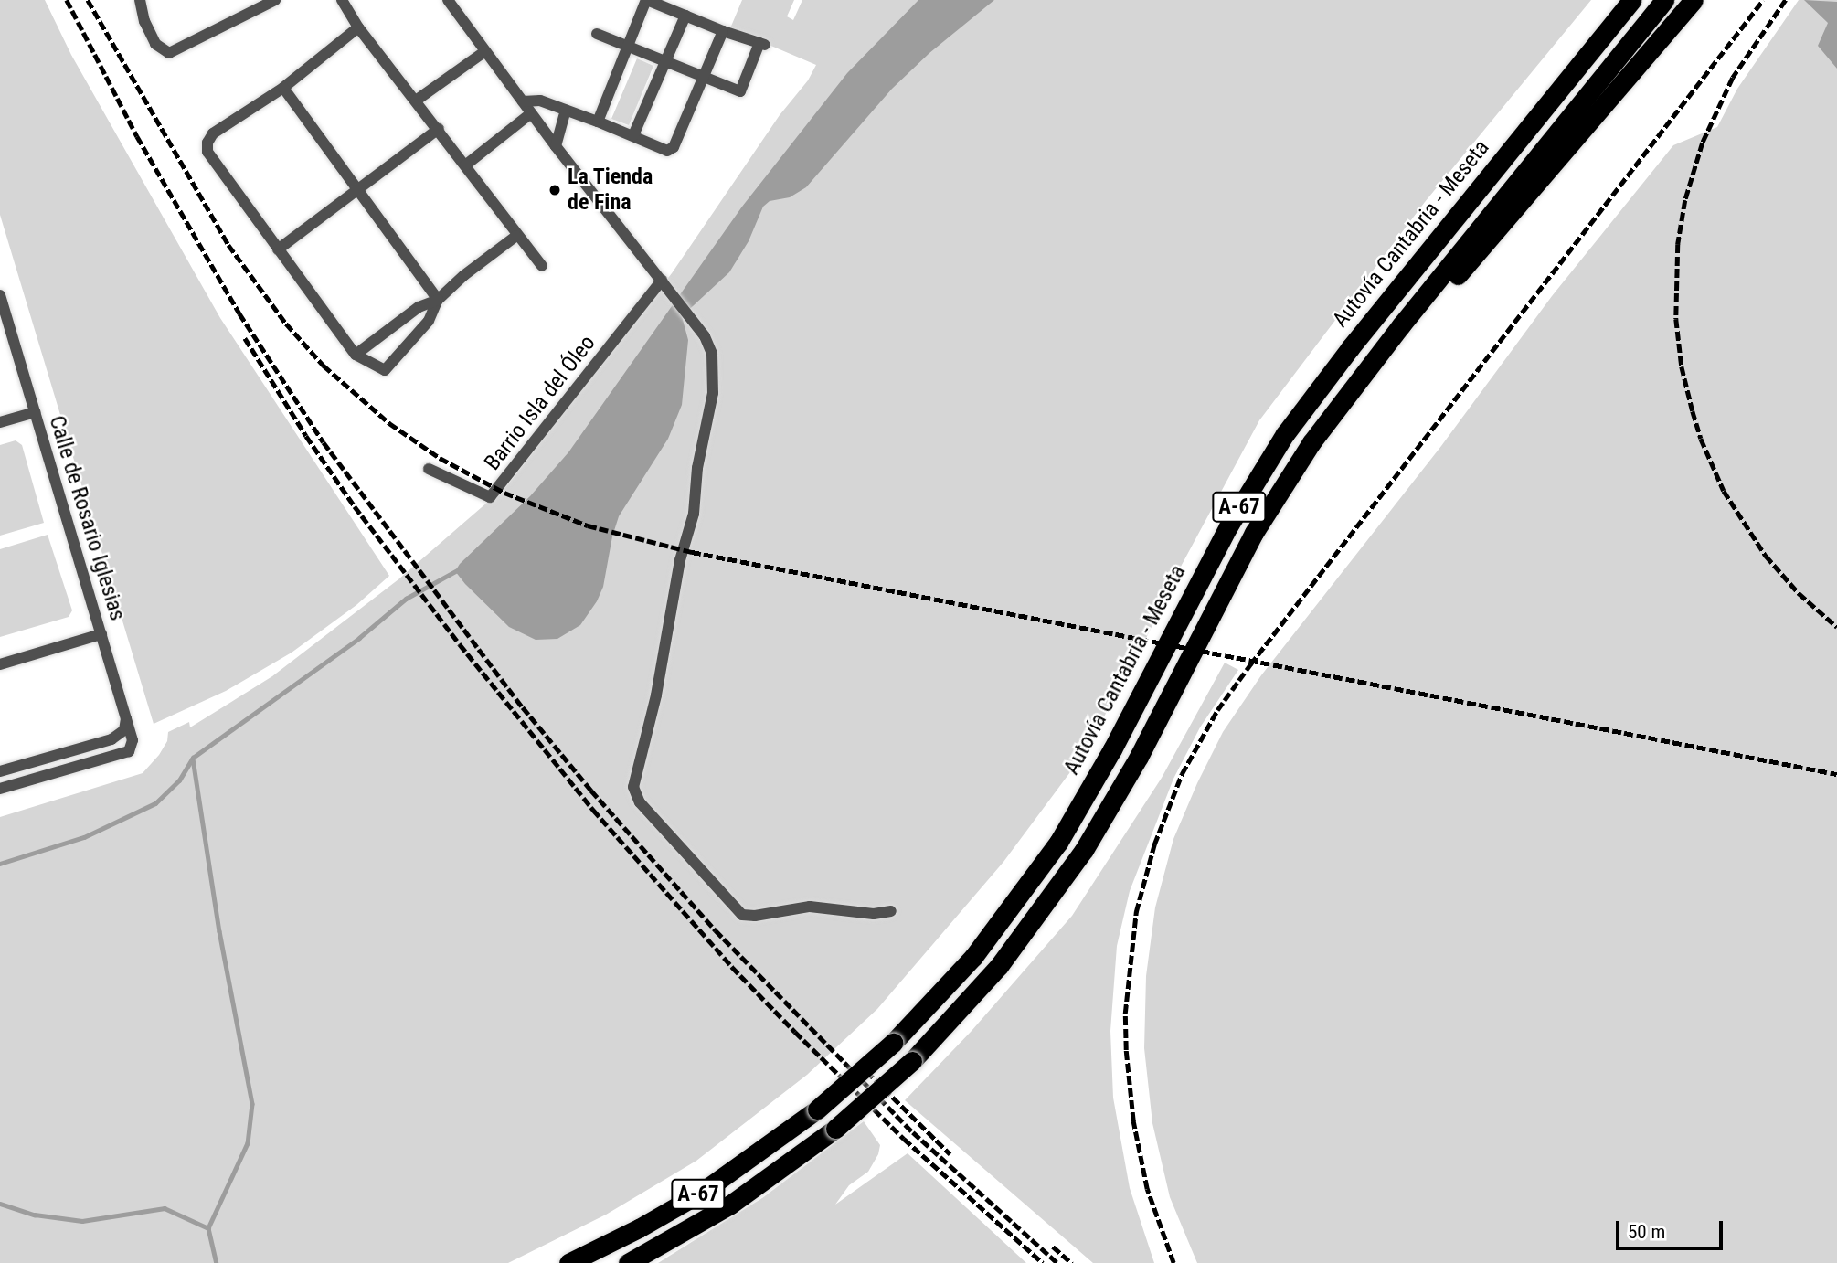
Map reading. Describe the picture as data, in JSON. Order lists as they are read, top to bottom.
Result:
{
  "streets": {
    "highway": ["Autovía Cantabria - Meseta", "A-67"],
    "street": ["Barrio Isla del Óleo", "Calle de Rosario Iglesias"]
  },
  "places": ["La Tienda de Fina"],
  "scale_bar": "50 m"
}
